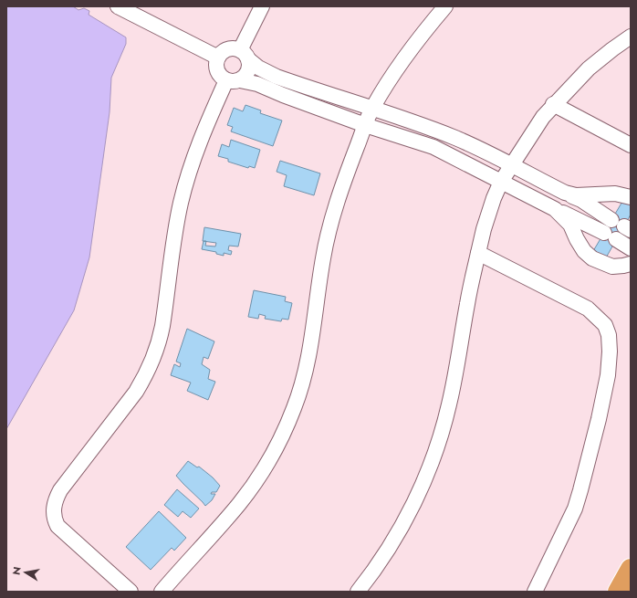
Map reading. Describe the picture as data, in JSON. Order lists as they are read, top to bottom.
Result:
{
  "north": "left"
}
